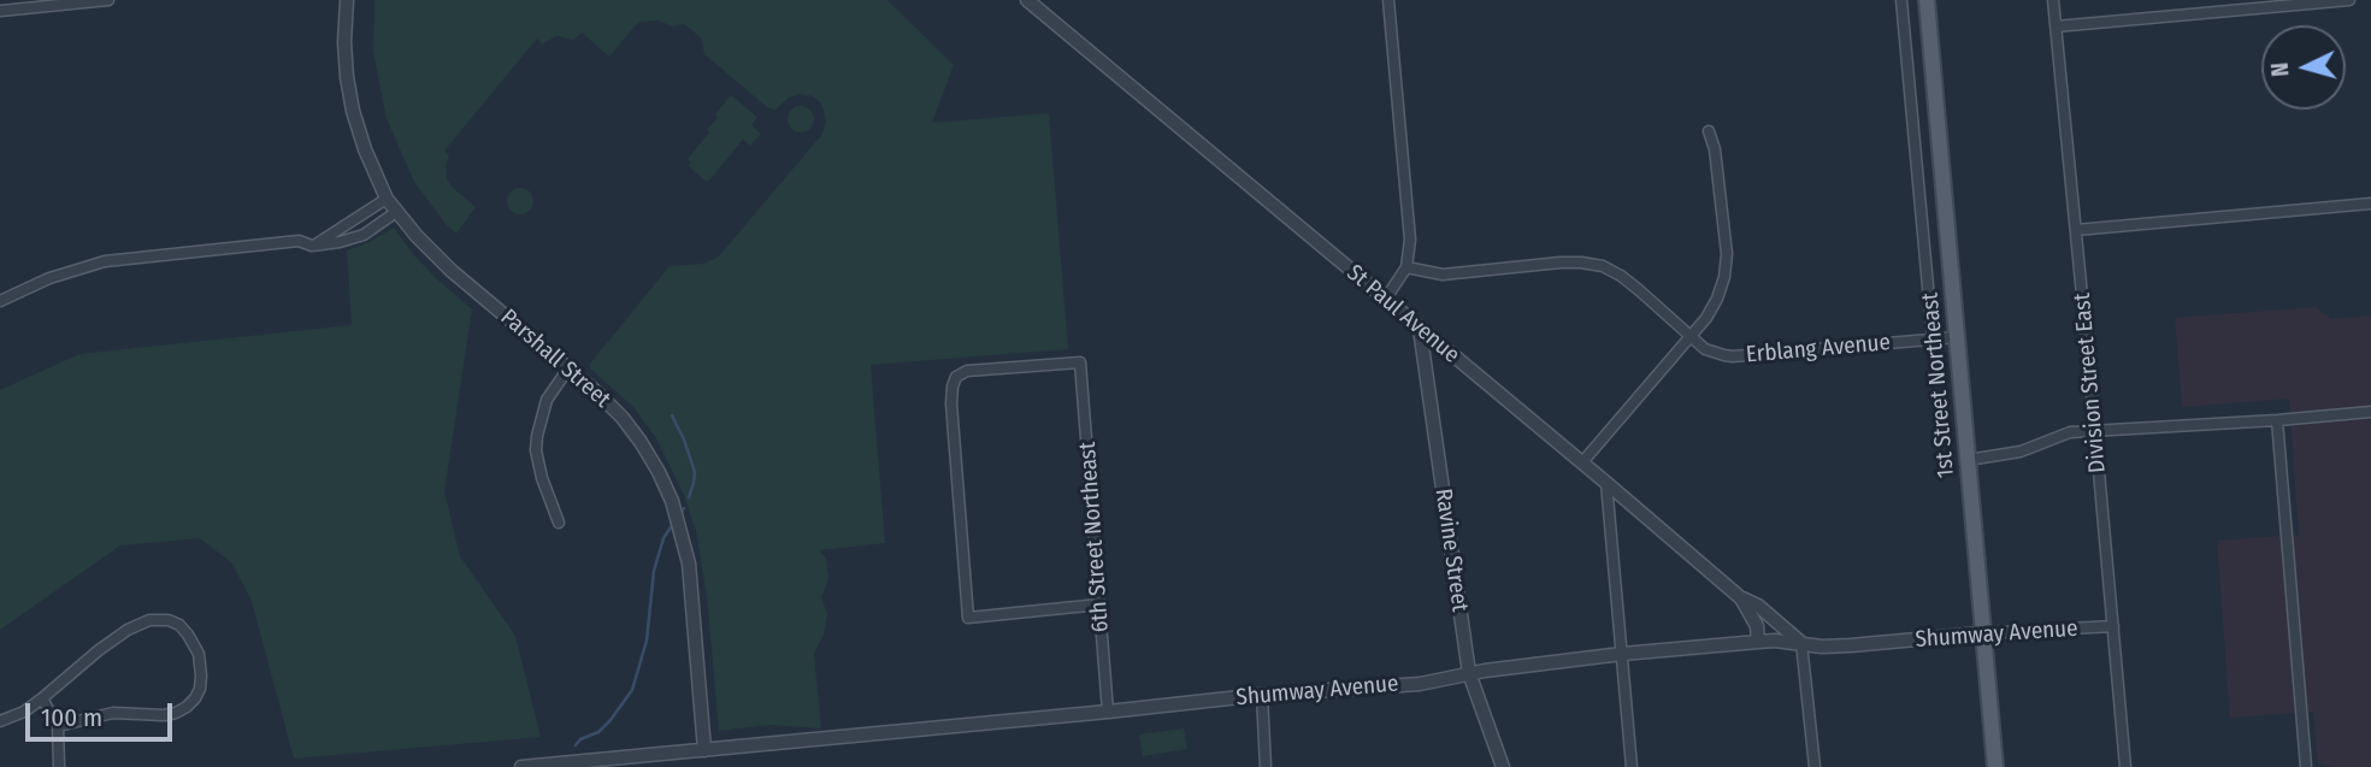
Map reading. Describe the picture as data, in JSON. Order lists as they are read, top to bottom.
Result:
{
  "streets": {
    "main road": ["1st Street Northeast"],
    "street": [
      "St Paul Avenue",
      "Erblang Avenue",
      "Parshall Street",
      "Division Street East",
      "6th Street Northeast",
      "Ravine Street",
      "Shumway Avenue"
    ]
  },
  "crossings": [
    ["St Paul Avenue", "Ravine Street"],
    ["St Paul Avenue", "Shumway Avenue"],
    ["Erblang Avenue", "1st Street Northeast"],
    ["Parshall Street", "Shumway Avenue"],
    ["Division Street East", "Shumway Avenue"],
    ["1st Street Northeast", "Shumway Avenue"],
    ["6th Street Northeast", "Shumway Avenue"],
    ["Ravine Street", "Shumway Avenue"]
  ],
  "scale_bar": "100 m",
  "north": "left"
}
